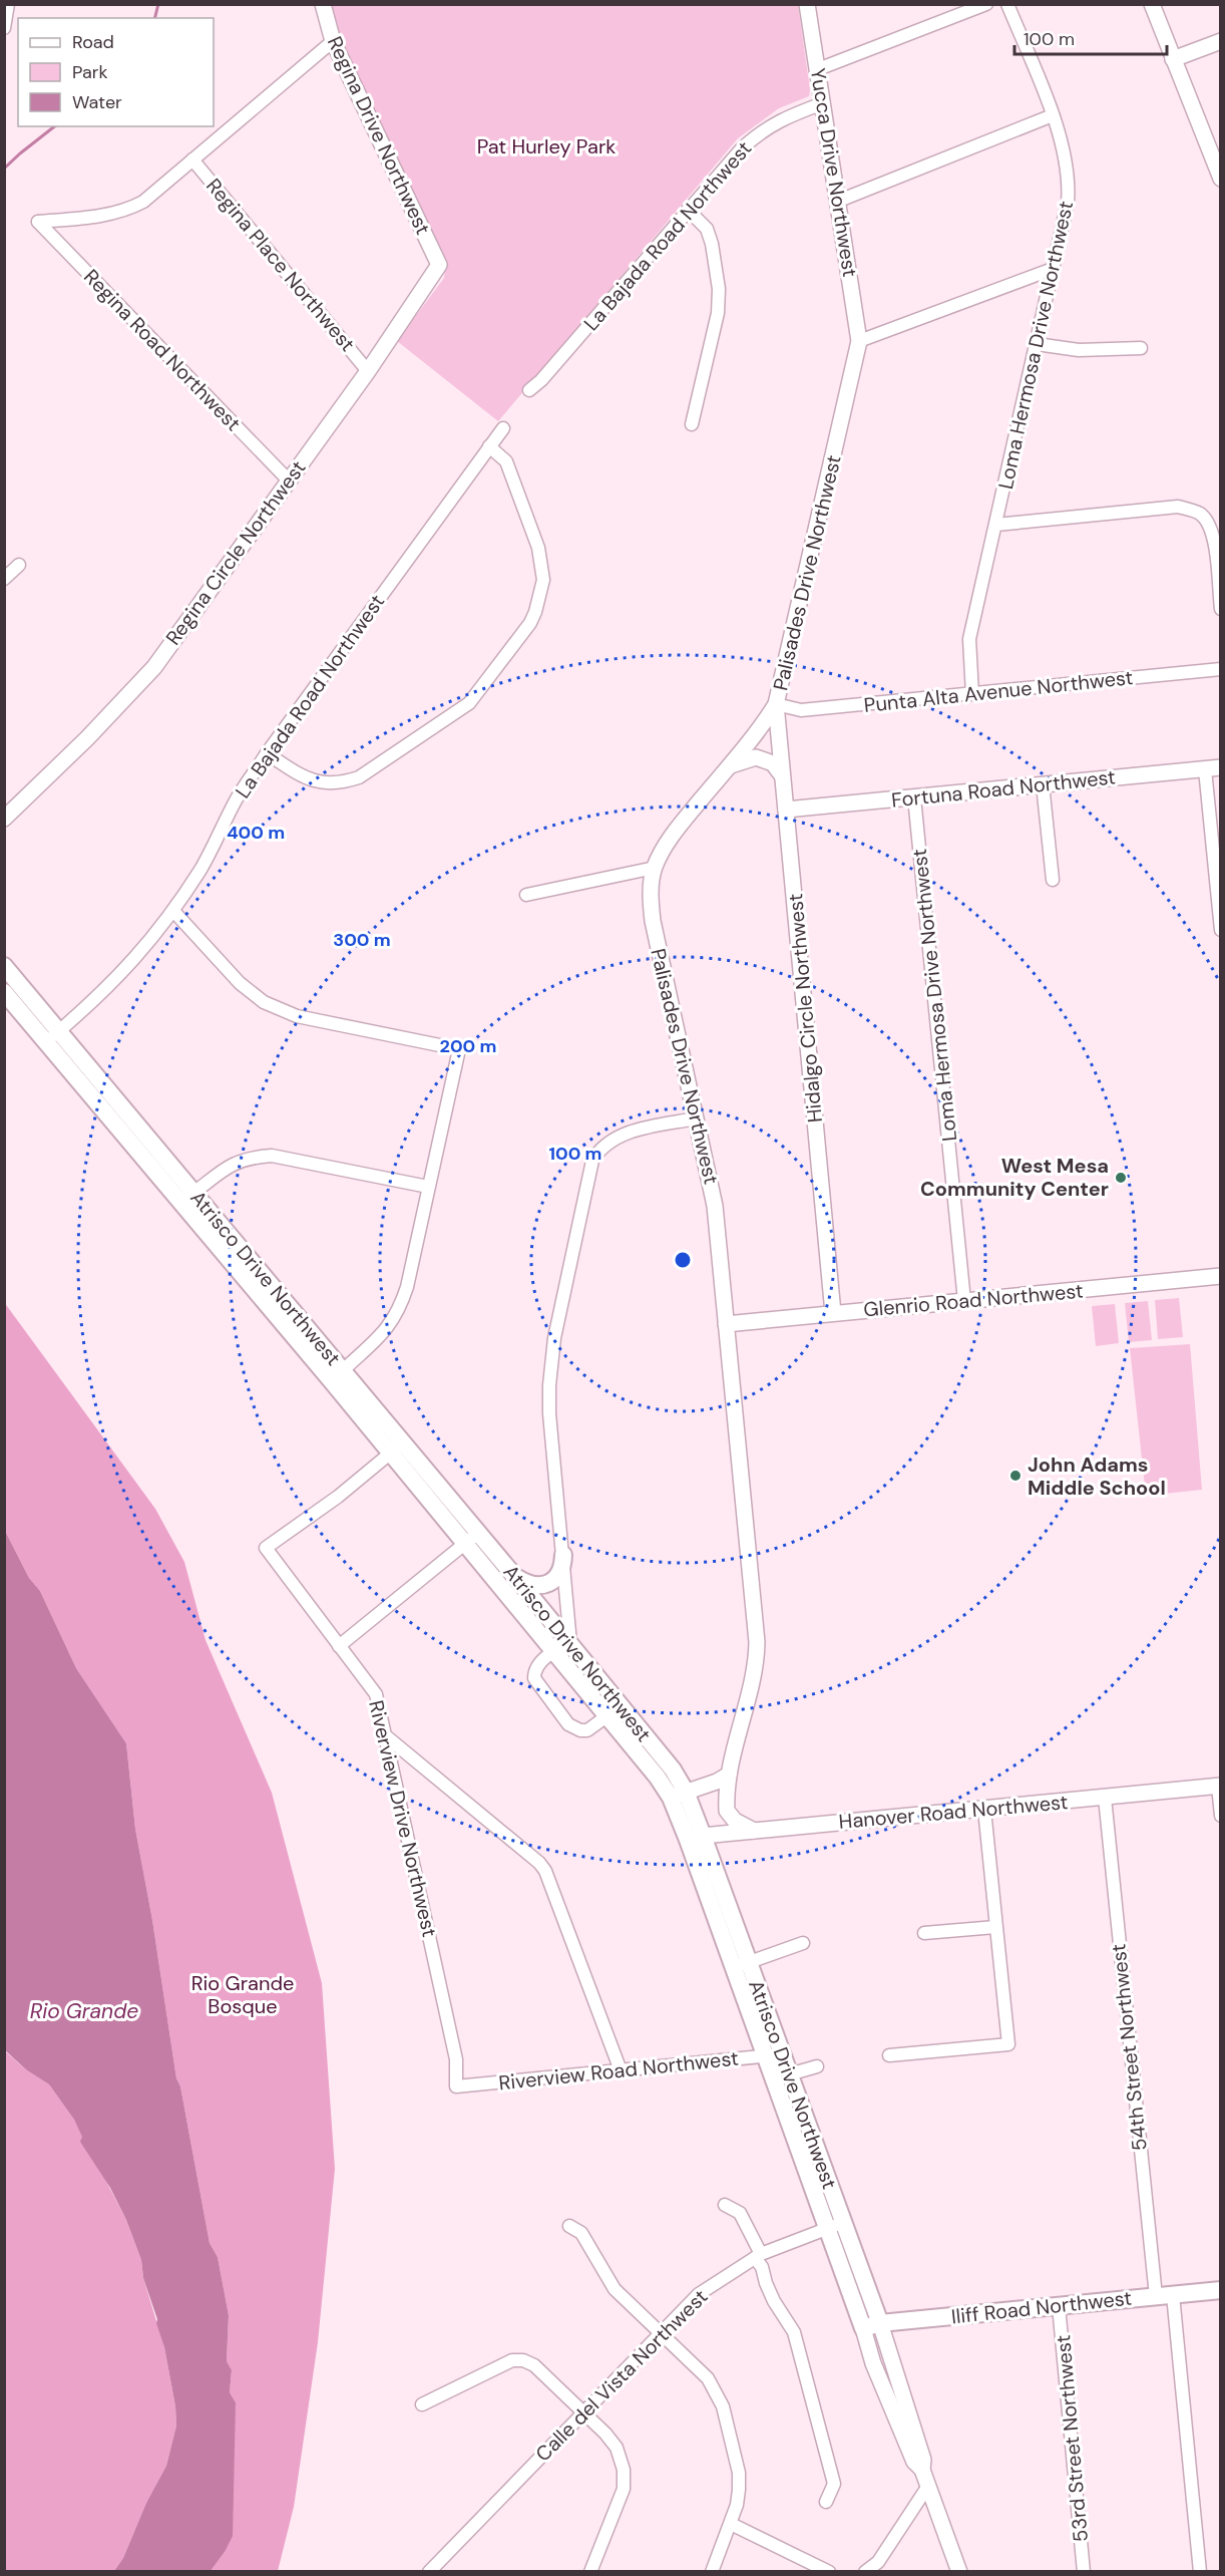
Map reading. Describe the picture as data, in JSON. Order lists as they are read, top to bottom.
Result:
{
  "streets": {
    "main road": ["Atrisco Drive Northwest", "Iliff Road Northwest"],
    "street": [
      "Regina Drive Northwest",
      "Yucca Drive Northwest",
      "La Bajada Road Northwest",
      "Regina Place Northwest",
      "Loma Hermosa Drive Northwest",
      "Regina Road Northwest",
      "Regina Circle Northwest",
      "Palisades Drive Northwest",
      "Punta Alta Avenue Northwest",
      "Fortuna Road Northwest",
      "Hidalgo Circle Northwest",
      "Glenrio Road Northwest",
      "Hanover Road Northwest",
      "Riverview Drive Northwest",
      "54th Street Northwest",
      "Riverview Road Northwest",
      "Calle del Vista Northwest",
      "53rd Street Northwest"
    ]
  },
  "crossings": [
    ["Regina Drive Northwest", "Regina Circle Northwest"],
    ["Yucca Drive Northwest", "La Bajada Road Northwest"],
    ["Yucca Drive Northwest", "Palisades Drive Northwest"],
    ["La Bajada Road Northwest", "Atrisco Drive Northwest"],
    ["Regina Place Northwest", "Regina Road Northwest"],
    ["Regina Place Northwest", "Regina Circle Northwest"],
    ["Loma Hermosa Drive Northwest", "Punta Alta Avenue Northwest"],
    ["Loma Hermosa Drive Northwest", "Fortuna Road Northwest"],
    ["Loma Hermosa Drive Northwest", "Glenrio Road Northwest"],
    ["Regina Road Northwest", "Regina Circle Northwest"],
    ["Palisades Drive Northwest", "Punta Alta Avenue Northwest"],
    ["Palisades Drive Northwest", "Hidalgo Circle Northwest"],
    ["Palisades Drive Northwest", "Glenrio Road Northwest"],
    ["Palisades Drive Northwest", "Hanover Road Northwest"],
    ["Punta Alta Avenue Northwest", "Hidalgo Circle Northwest"],
    ["Fortuna Road Northwest", "Hidalgo Circle Northwest"],
    ["Hidalgo Circle Northwest", "Glenrio Road Northwest"],
    ["Atrisco Drive Northwest", "Hanover Road Northwest"],
    ["Atrisco Drive Northwest", "Riverview Drive Northwest"],
    ["Atrisco Drive Northwest", "Riverview Road Northwest"],
    ["Atrisco Drive Northwest", "Iliff Road Northwest"],
    ["Atrisco Drive Northwest", "Calle del Vista Northwest"],
    ["Hanover Road Northwest", "54th Street Northwest"],
    ["Riverview Drive Northwest", "Riverview Road Northwest"],
    ["54th Street Northwest", "Iliff Road Northwest"],
    ["Iliff Road Northwest", "53rd Street Northwest"]
  ],
  "water": ["Rio Grande"],
  "parks": ["Pat Hurley Park", "Rio Grande Bosque"],
  "places": ["West Mesa Community Center", "John Adams Middle School"],
  "legend": ["Road", "Park", "Water"],
  "scale_bar": "100 m",
  "rings": [
    "400 m",
    "300 m",
    "200 m",
    "100 m"
  ]
}
